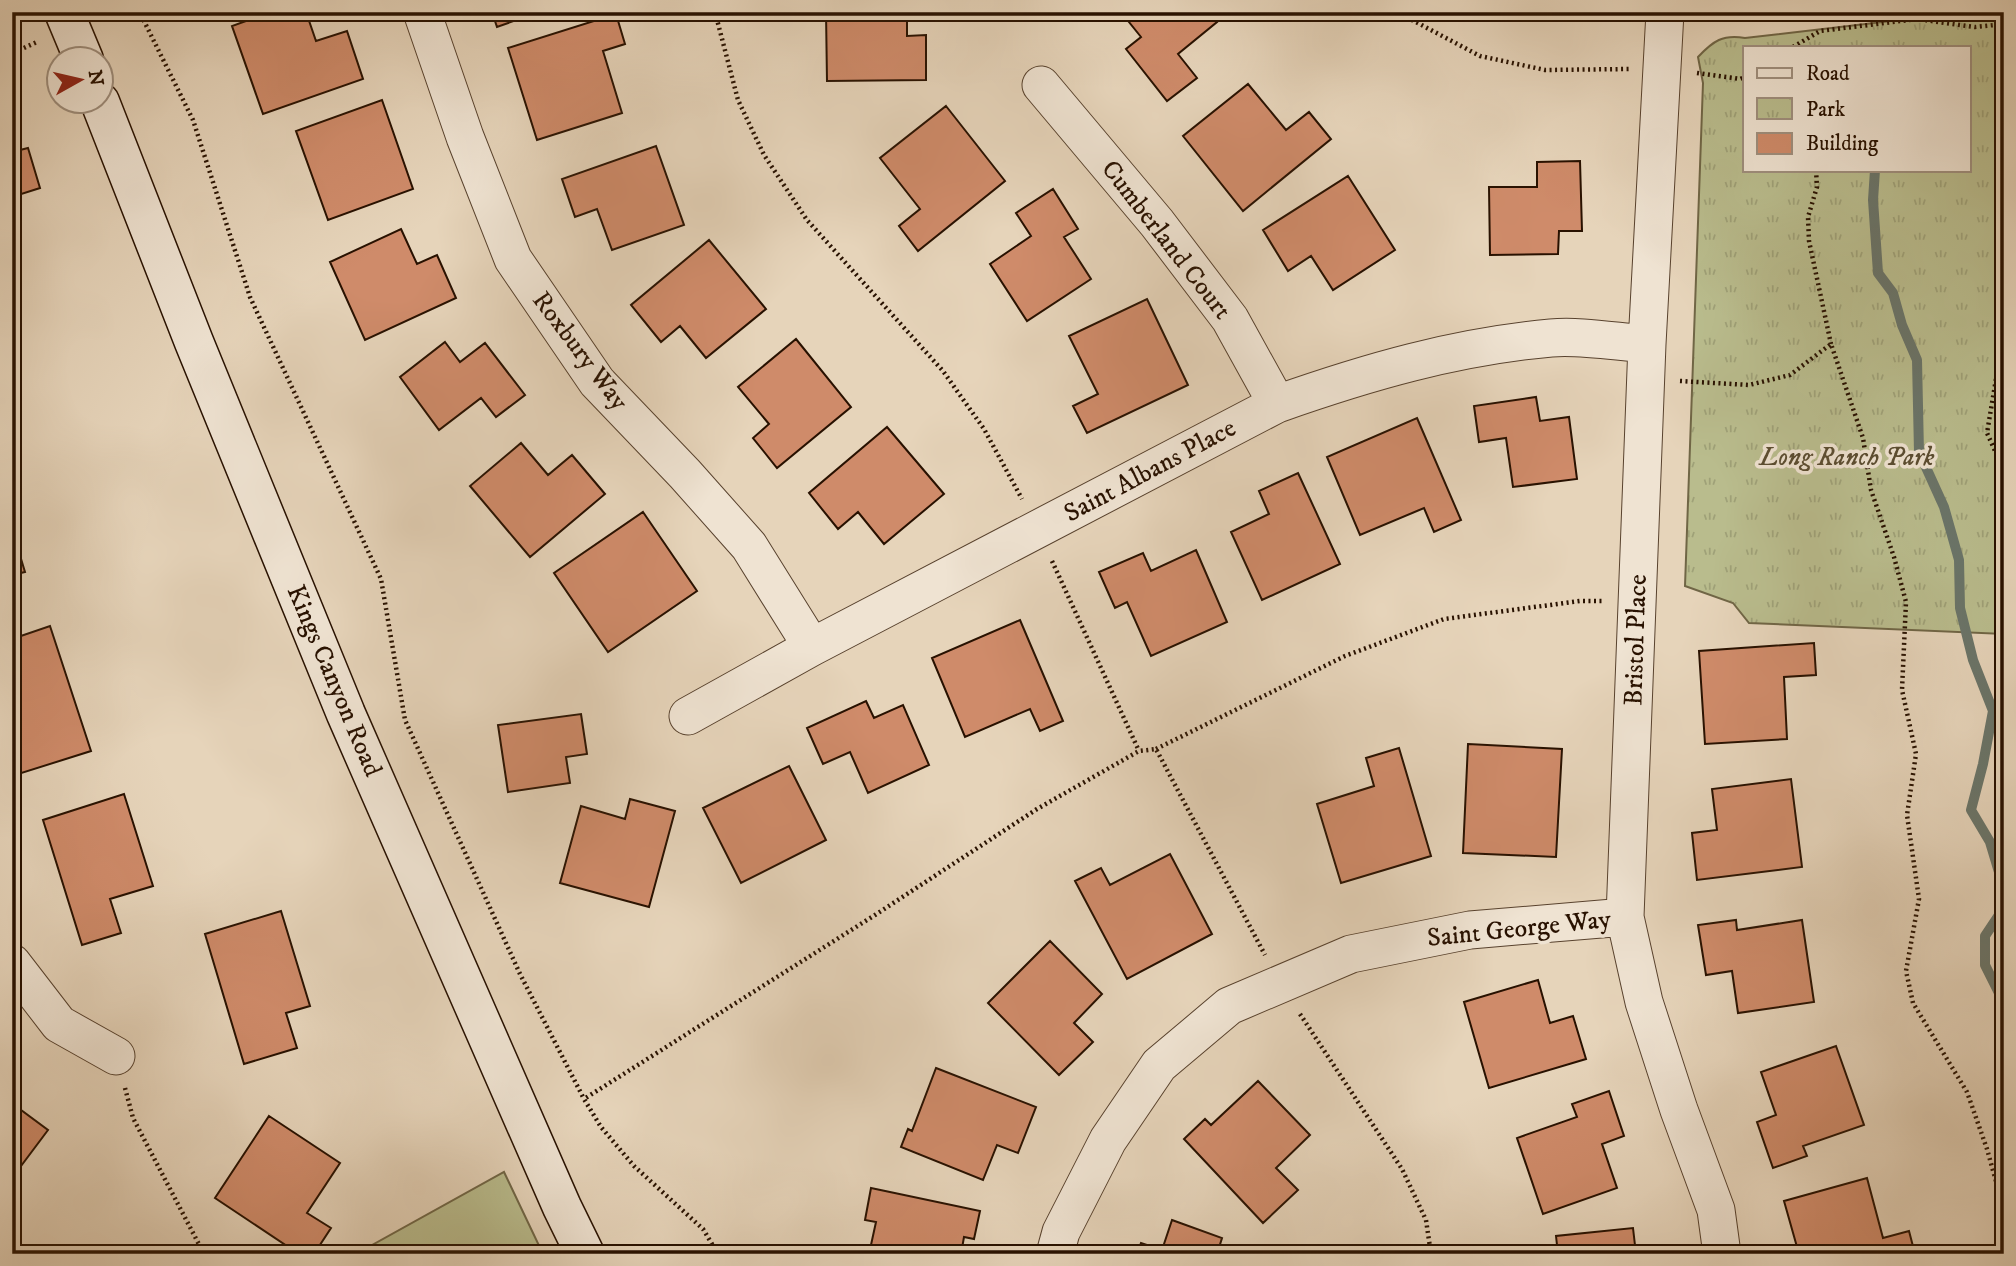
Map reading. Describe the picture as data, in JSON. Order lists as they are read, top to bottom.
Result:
{
  "streets": {
    "street": [
      "Cumberland Court",
      "Roxbury Way",
      "Saint Albans Place",
      "Bristol Place",
      "Kings Canyon Road",
      "Saint George Way"
    ]
  },
  "crossings": [
    ["Cumberland Court", "Saint Albans Place"],
    ["Roxbury Way", "Saint Albans Place"],
    ["Saint Albans Place", "Bristol Place"],
    ["Bristol Place", "Saint George Way"]
  ],
  "parks": ["Long Ranch Park"],
  "legend": ["Road", "Park", "Building"],
  "north": "right"
}
